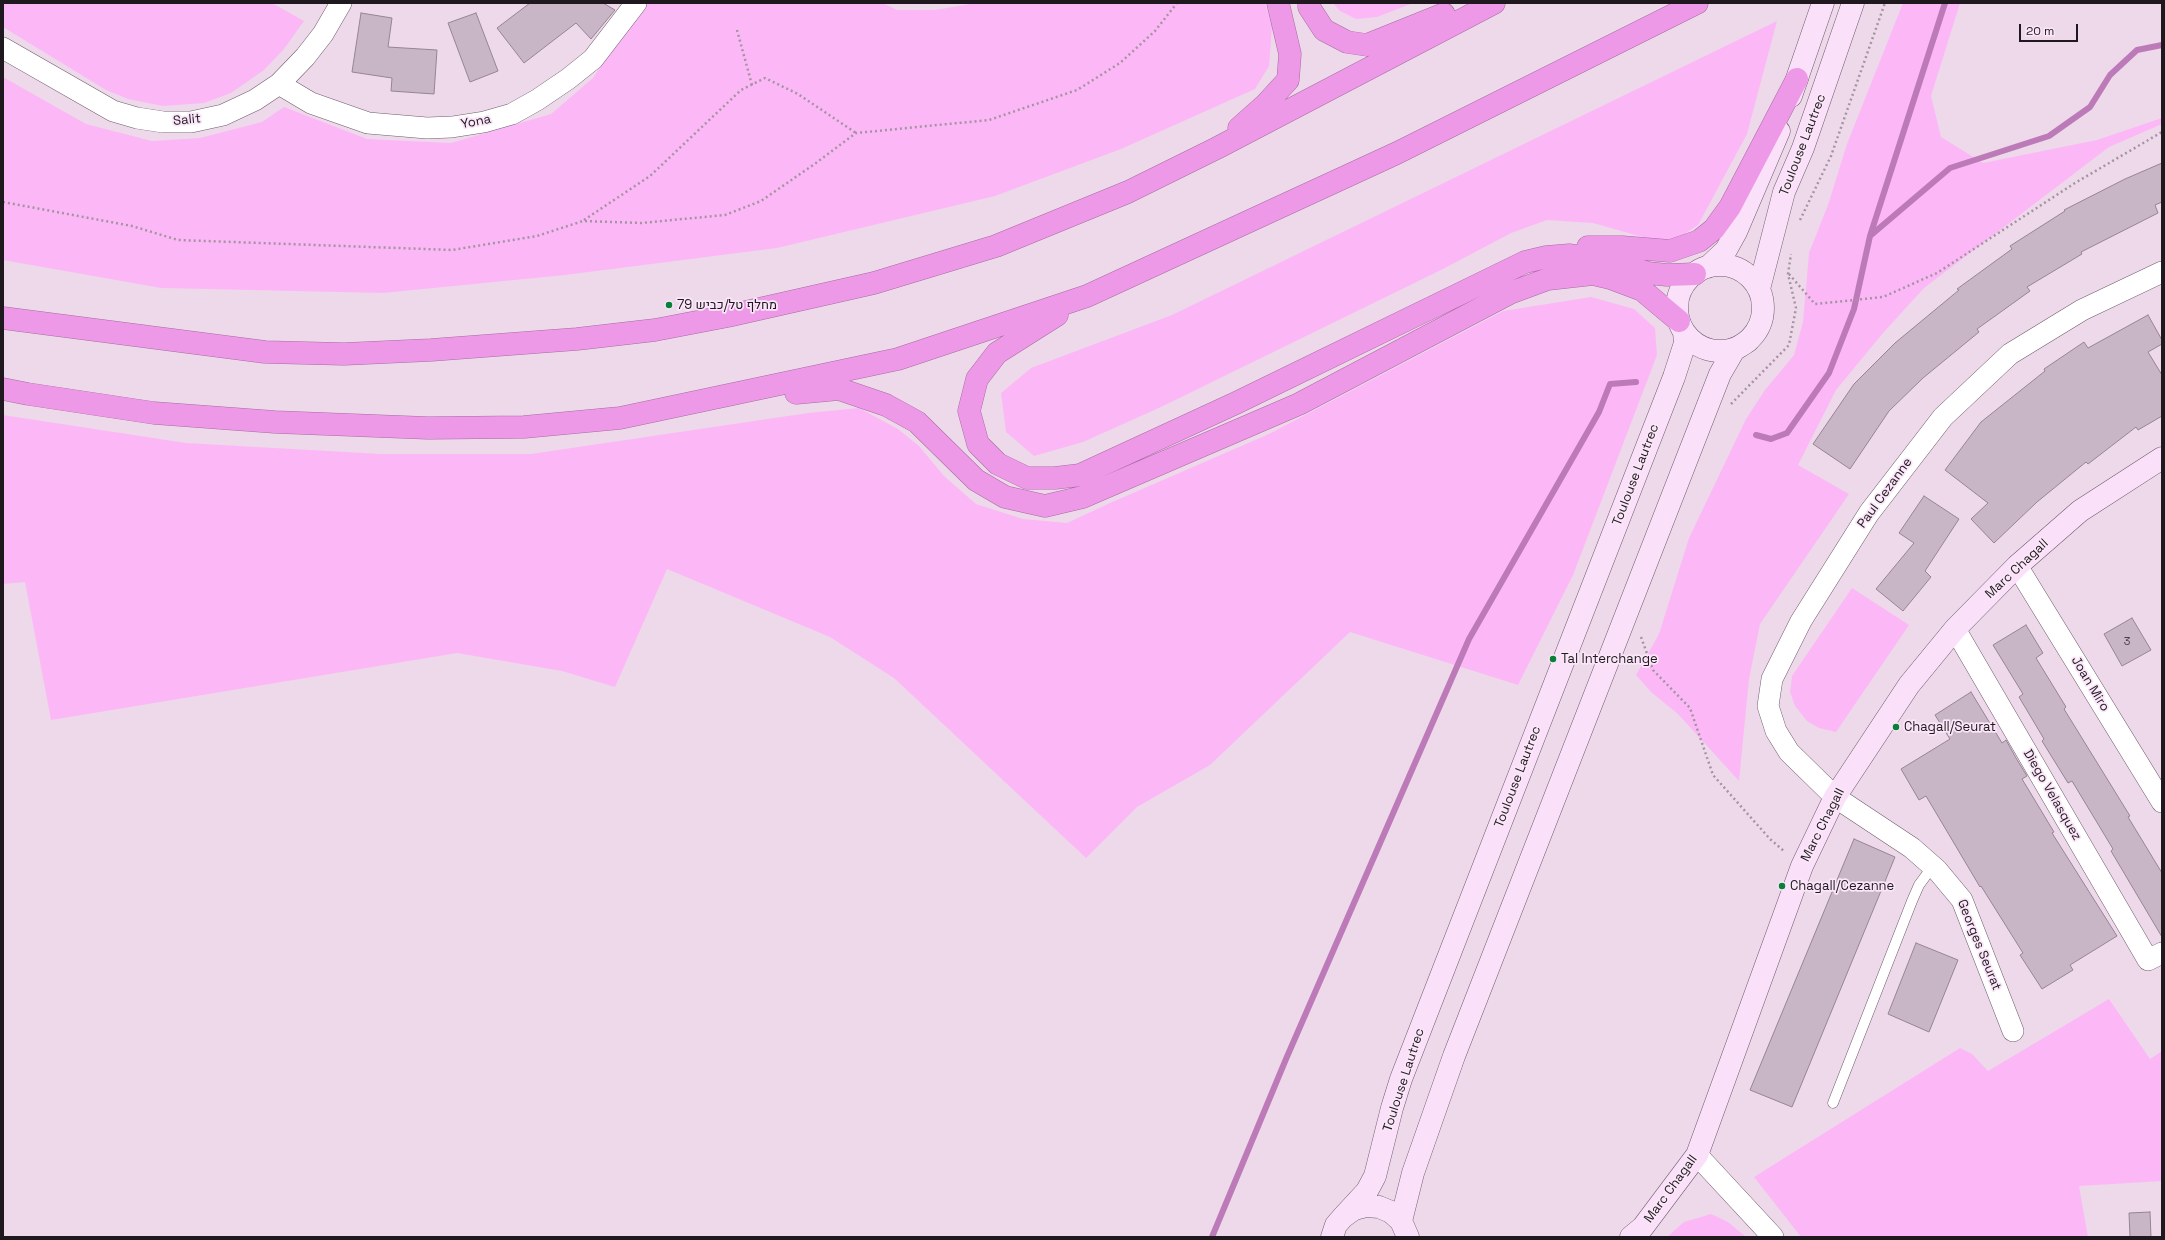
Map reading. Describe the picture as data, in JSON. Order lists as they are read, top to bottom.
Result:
{
  "streets": {
    "main road": ["Toulouse Lautrec", "Marc Chagall"],
    "street": [
      "Salit",
      "Yona",
      "Paul Cezanne",
      "Joan Miro",
      "Diego Velasquez",
      "Georges Seurat"
    ]
  },
  "crossings": [
    ["Salit", "Yona"],
    ["Paul Cezanne", "Marc Chagall"],
    ["Paul Cezanne", "Georges Seurat"],
    ["Marc Chagall", "Joan Miro"],
    ["Marc Chagall", "Diego Velasquez"],
    ["Marc Chagall", "Georges Seurat"]
  ],
  "places": [
    "מחלף טל/כביש 79",
    "Tal Interchange",
    "Chagall/Seurat",
    "Chagall/Cezanne"
  ],
  "house_numbers": ["3"],
  "scale_bar": "20 m"
}
